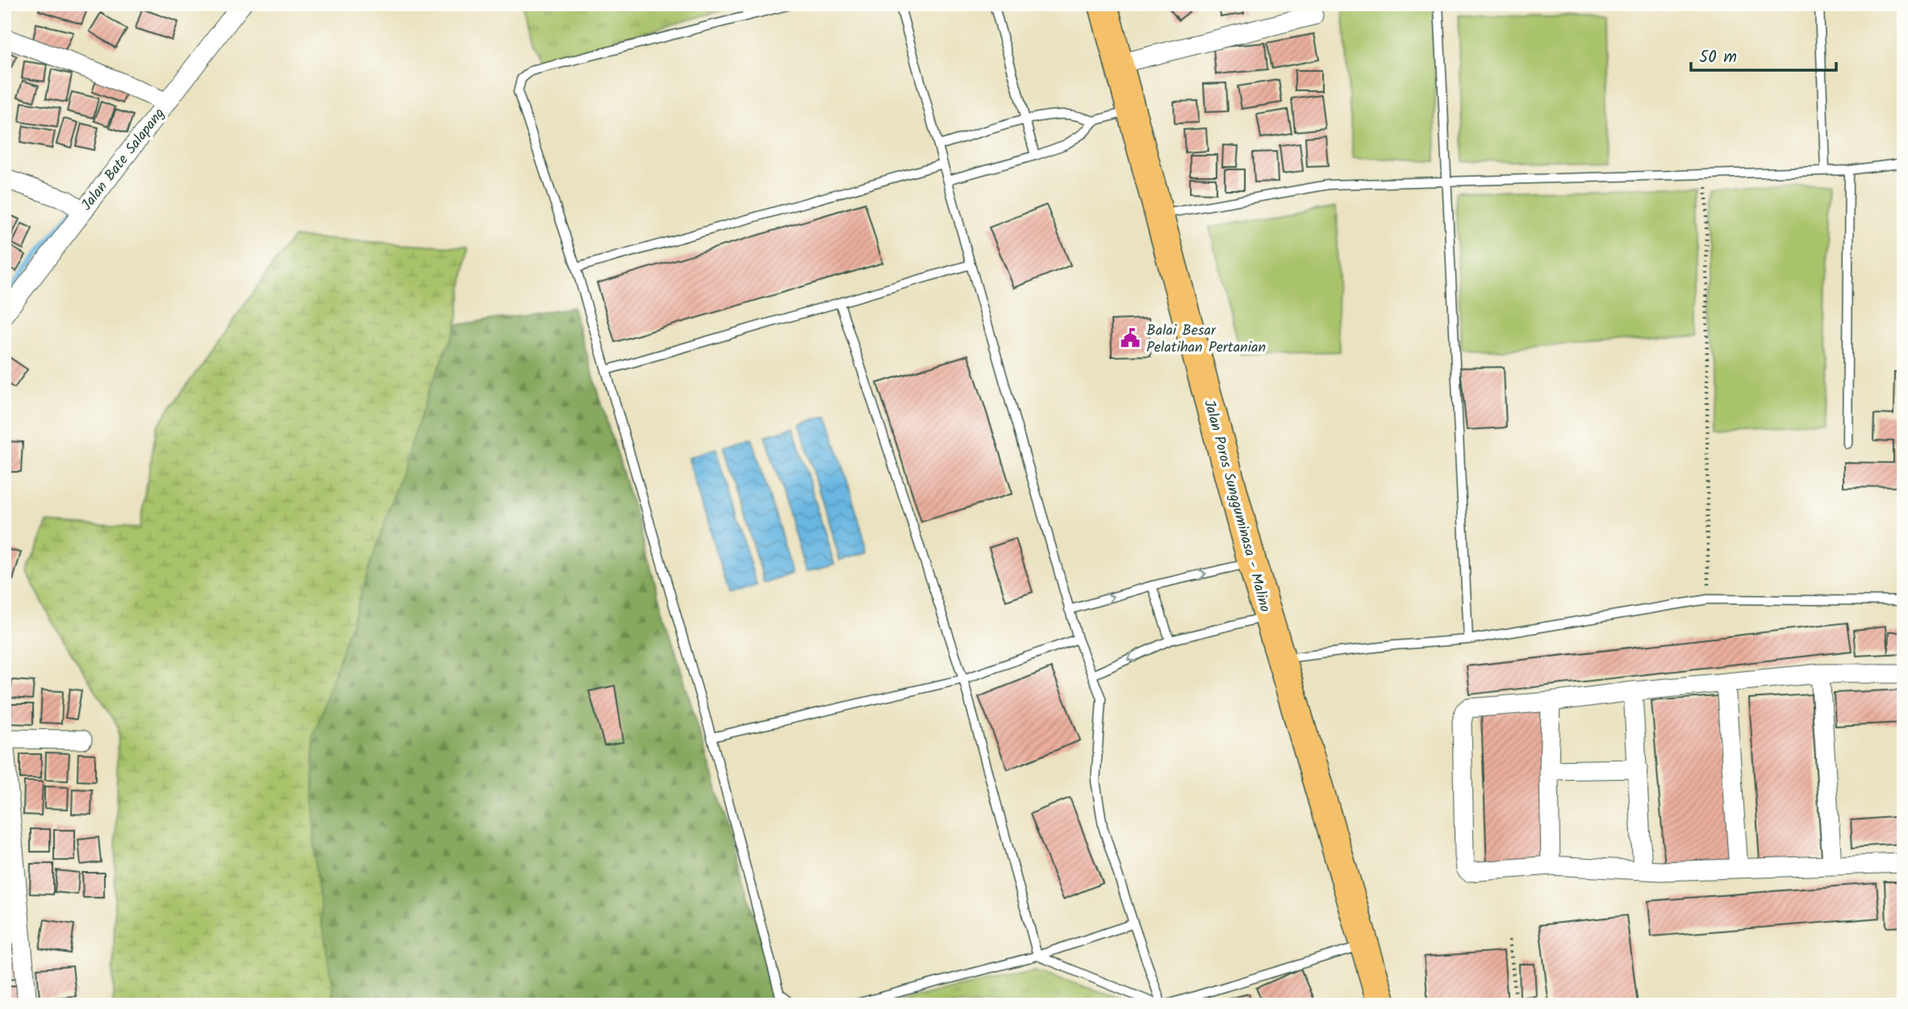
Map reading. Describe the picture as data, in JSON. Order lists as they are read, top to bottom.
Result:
{
  "streets": {
    "main road": ["Jalan Poros Sungguminasa - Malino"],
    "street": ["Jalan Bate Salapang"]
  },
  "places": {
    "public building": ["Balai Besar Pelatihan Pertanian"]
  },
  "scale_bar": "50 m"
}
